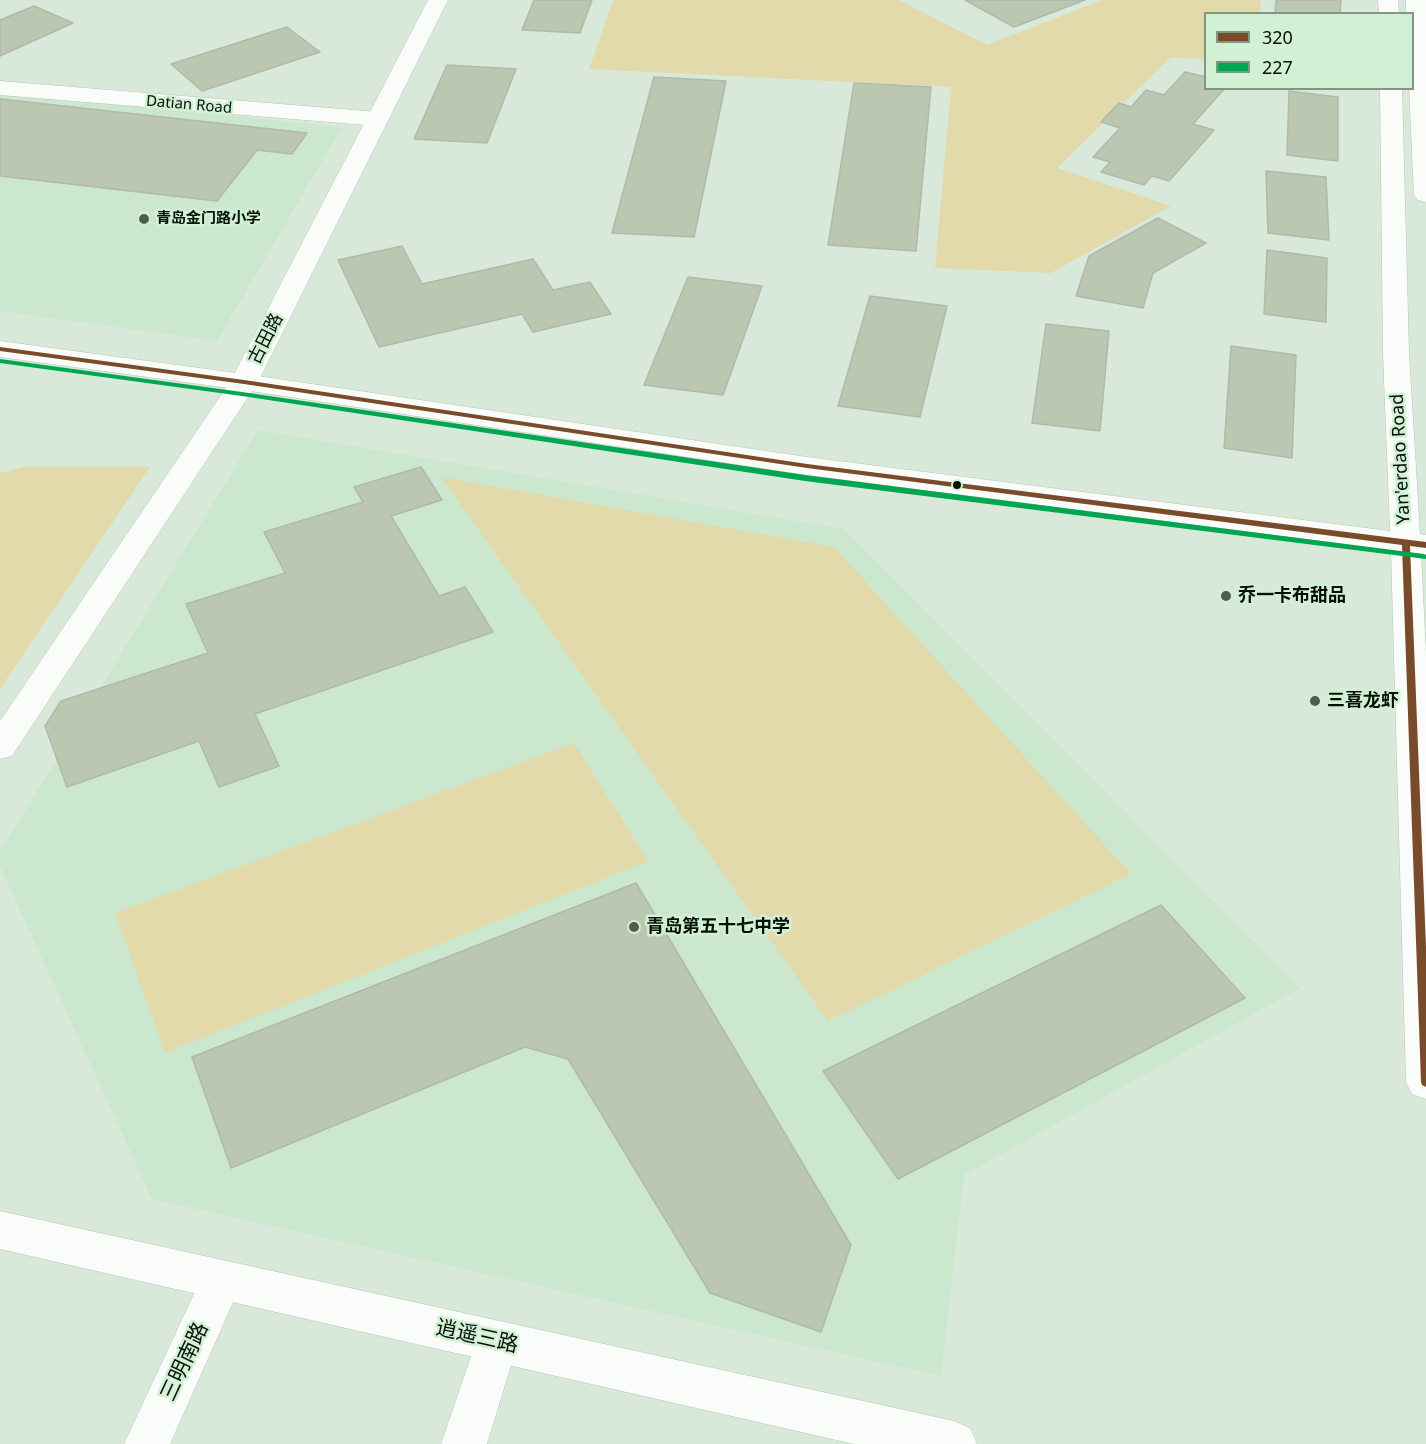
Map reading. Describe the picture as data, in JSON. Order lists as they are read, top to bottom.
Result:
{
  "streets": {
    "main road": [
      "Datian Road",
      "古田路",
      "Yan'erdao Road",
      "逍遥三路",
      "三明南路"
    ]
  },
  "crossings": [
    ["Datian Road", "古田路"],
    ["逍遥三路", "三明南路"]
  ],
  "places": [
    "青岛金门路小学",
    "乔一卡布甜品",
    "三喜龙虾",
    "青岛第五十七中学"
  ],
  "lines": ["transit line 320", "transit line 227"],
  "legend": ["320", "227"]
}
